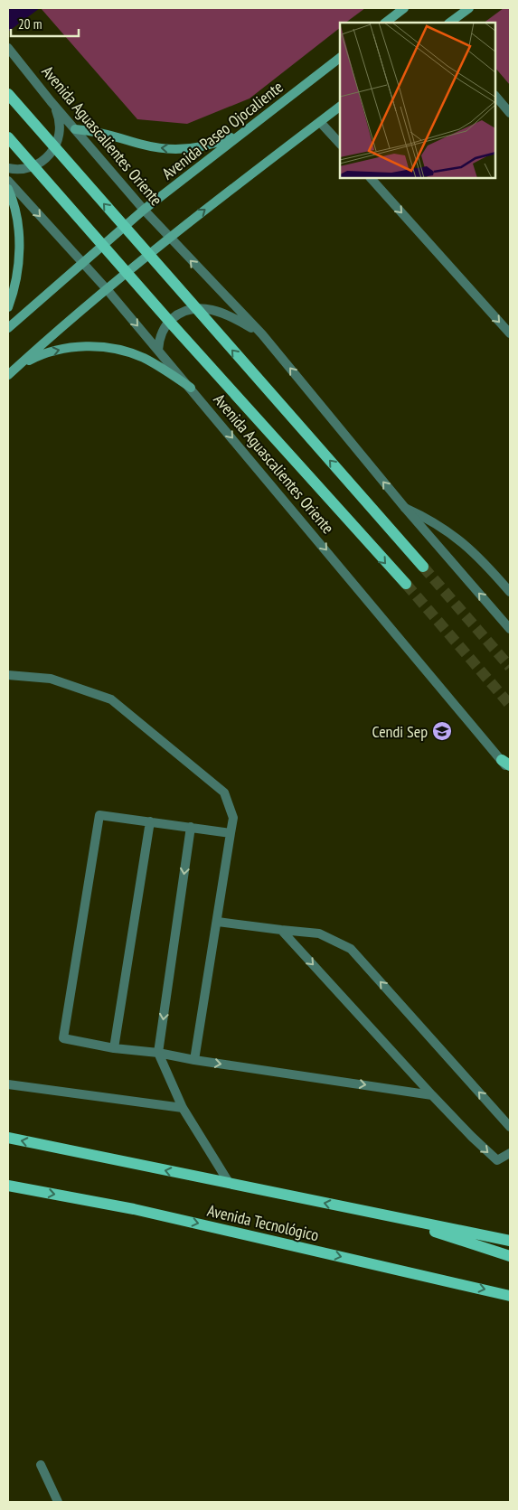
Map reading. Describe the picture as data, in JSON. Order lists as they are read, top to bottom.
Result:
{
  "streets": {
    "main road": ["Avenida Paseo Ojocaliente", "Avenida Aguascalientes Oriente", "Avenida Tecnológico"]
  },
  "crossings": [
    ["Avenida Paseo Ojocaliente", "Avenida Aguascalientes Oriente"]
  ],
  "places": {
    "school or university": ["Cendi Sep"]
  },
  "scale_bar": "20 m"
}
